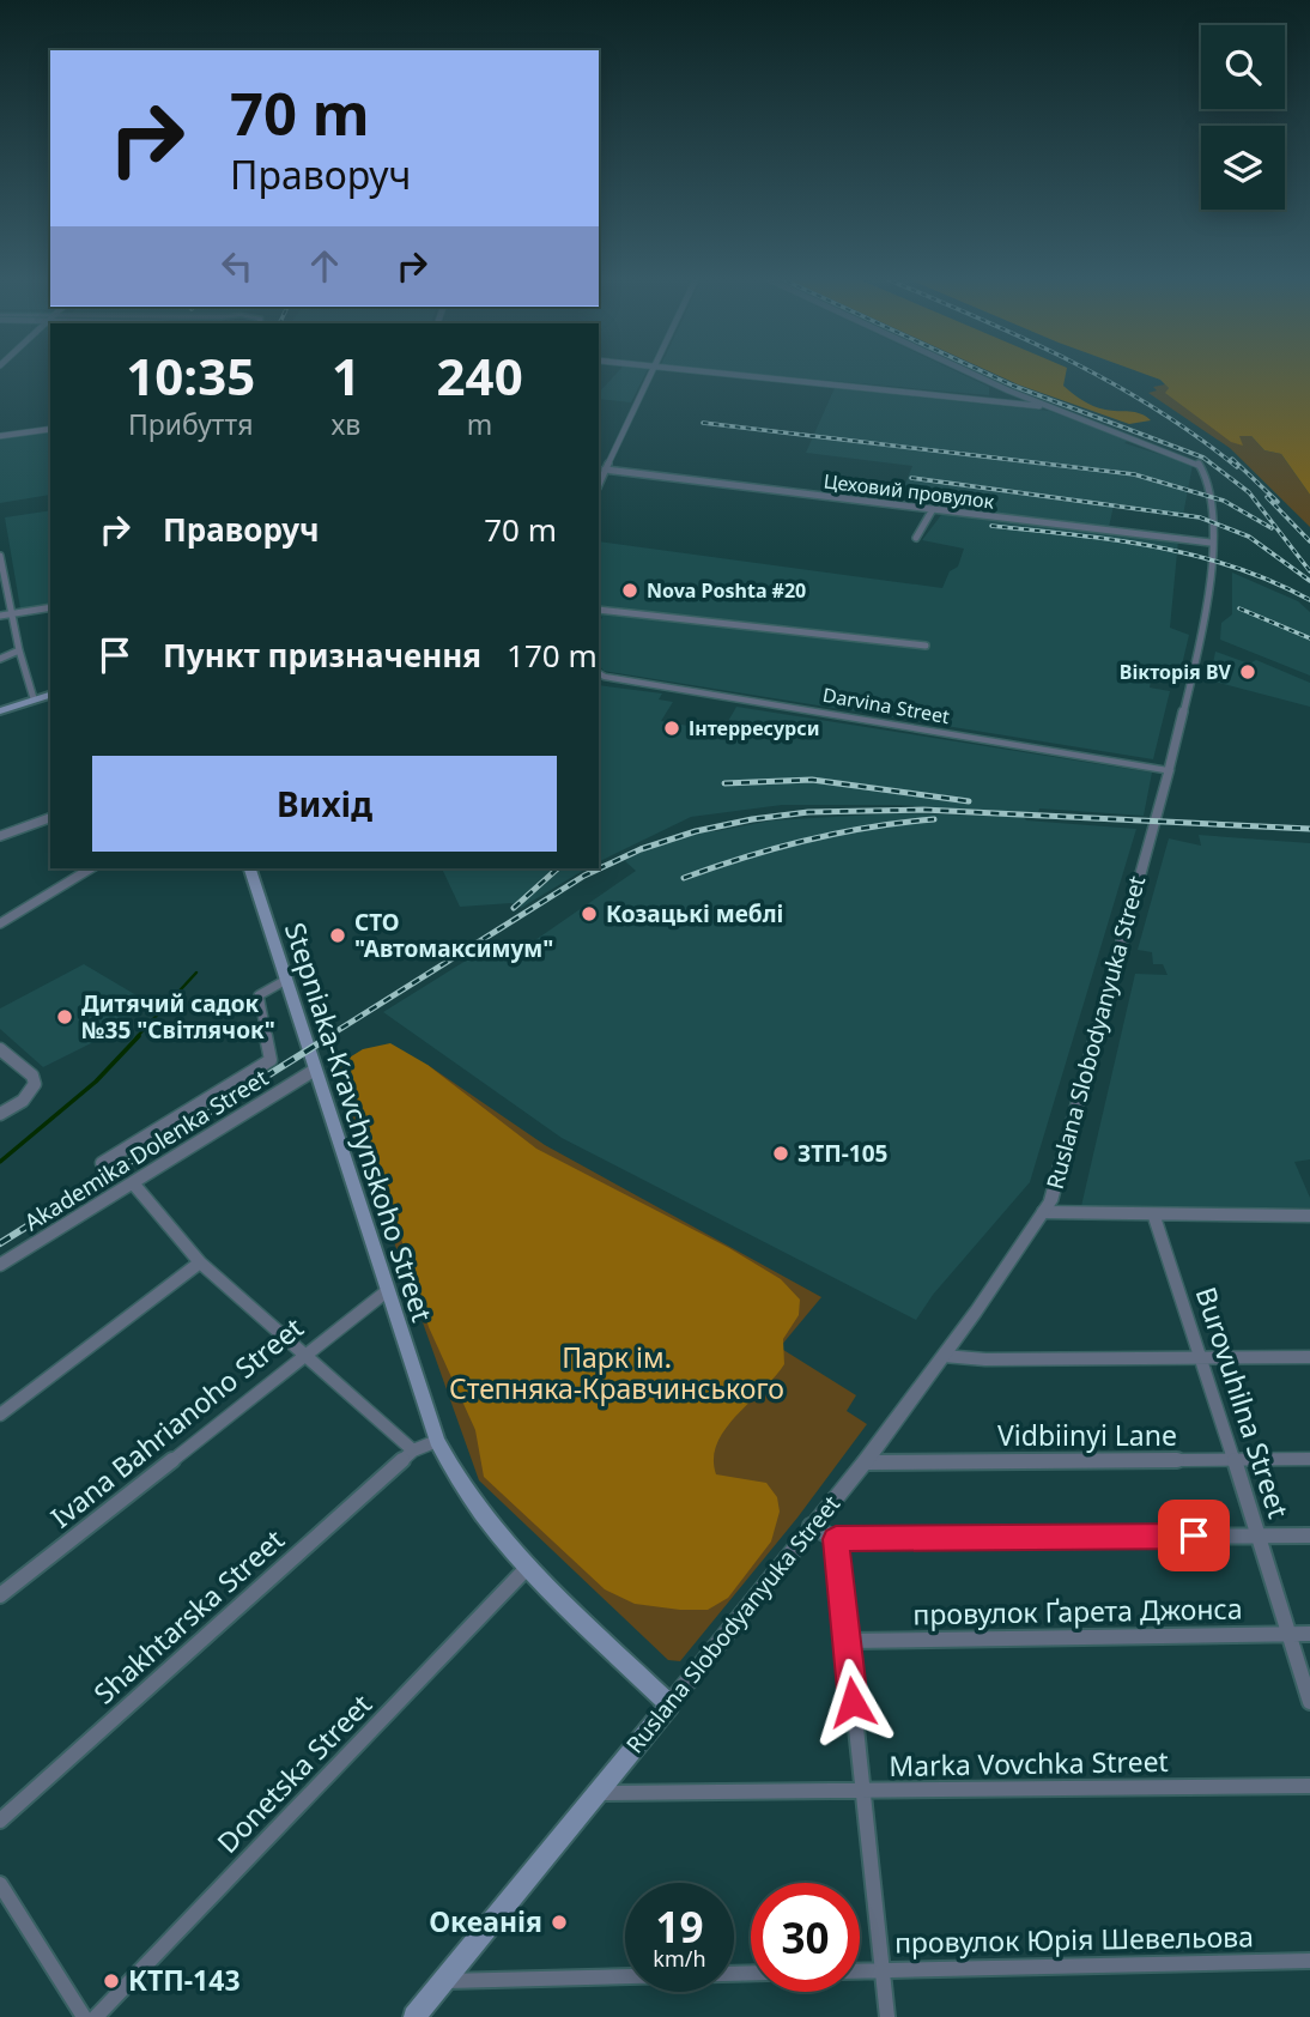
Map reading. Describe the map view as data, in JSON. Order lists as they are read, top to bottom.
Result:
{
  "streets": {
    "main road": ["Ruslana Slobodyanyuka Street", "Stepniaka-Kravchynskoho Street"],
    "street": [
      "Цеховий провулок",
      "Darvina Street",
      "Akademika Dolenka Street",
      "Burovuhilna Street",
      "Ivana Bahrianoho Street",
      "Vidbiinyi Lane",
      "провулок Ґарета Джонса",
      "Shakhtarska Street",
      "Marka Vovchka Street",
      "Donetska Street",
      "провулок Юрія Шевельова"
    ]
  },
  "crossings": [
    ["Цеховий провулок", "Ruslana Slobodyanyuka Street"],
    ["Darvina Street", "Ruslana Slobodyanyuka Street"],
    ["Ruslana Slobodyanyuka Street", "Stepniaka-Kravchynskoho Street"],
    ["Ruslana Slobodyanyuka Street", "Vidbiinyi Lane"],
    ["Ruslana Slobodyanyuka Street", "Marka Vovchka Street"],
    ["Stepniaka-Kravchynskoho Street", "Akademika Dolenka Street"],
    ["Stepniaka-Kravchynskoho Street", "Ivana Bahrianoho Street"],
    ["Stepniaka-Kravchynskoho Street", "Donetska Street"],
    ["Burovuhilna Street", "Vidbiinyi Lane"],
    ["Burovuhilna Street", "провулок Ґарета Джонса"]
  ],
  "parks": ["Парк ім. Степняка-Кравчинського"],
  "places": [
    "Nova Poshta #20",
    "Вікторія BV",
    "Інтерресурси",
    "Козацькі меблі",
    "СТО \"Автомаксимум\"",
    "Дитячий садок №35 \"Світлячок\"",
    "ЗТП-105",
    "Океанія",
    "КТП-143"
  ],
  "page": {
    "turn": ["70 m", "Праворуч"],
    "eta": [
      "10:35",
      "Прибуття",
      "1",
      "хв",
      "240",
      "m"
    ],
    "list": [
      {
        "name": "Праворуч",
        "value": "70 m"
      },
      {
        "name": "Пункт призначення",
        "value": "170 m"
      }
    ],
    "buttons": "Вихід",
    "speed": "19 km/h",
    "limit": "30"
  }
}
